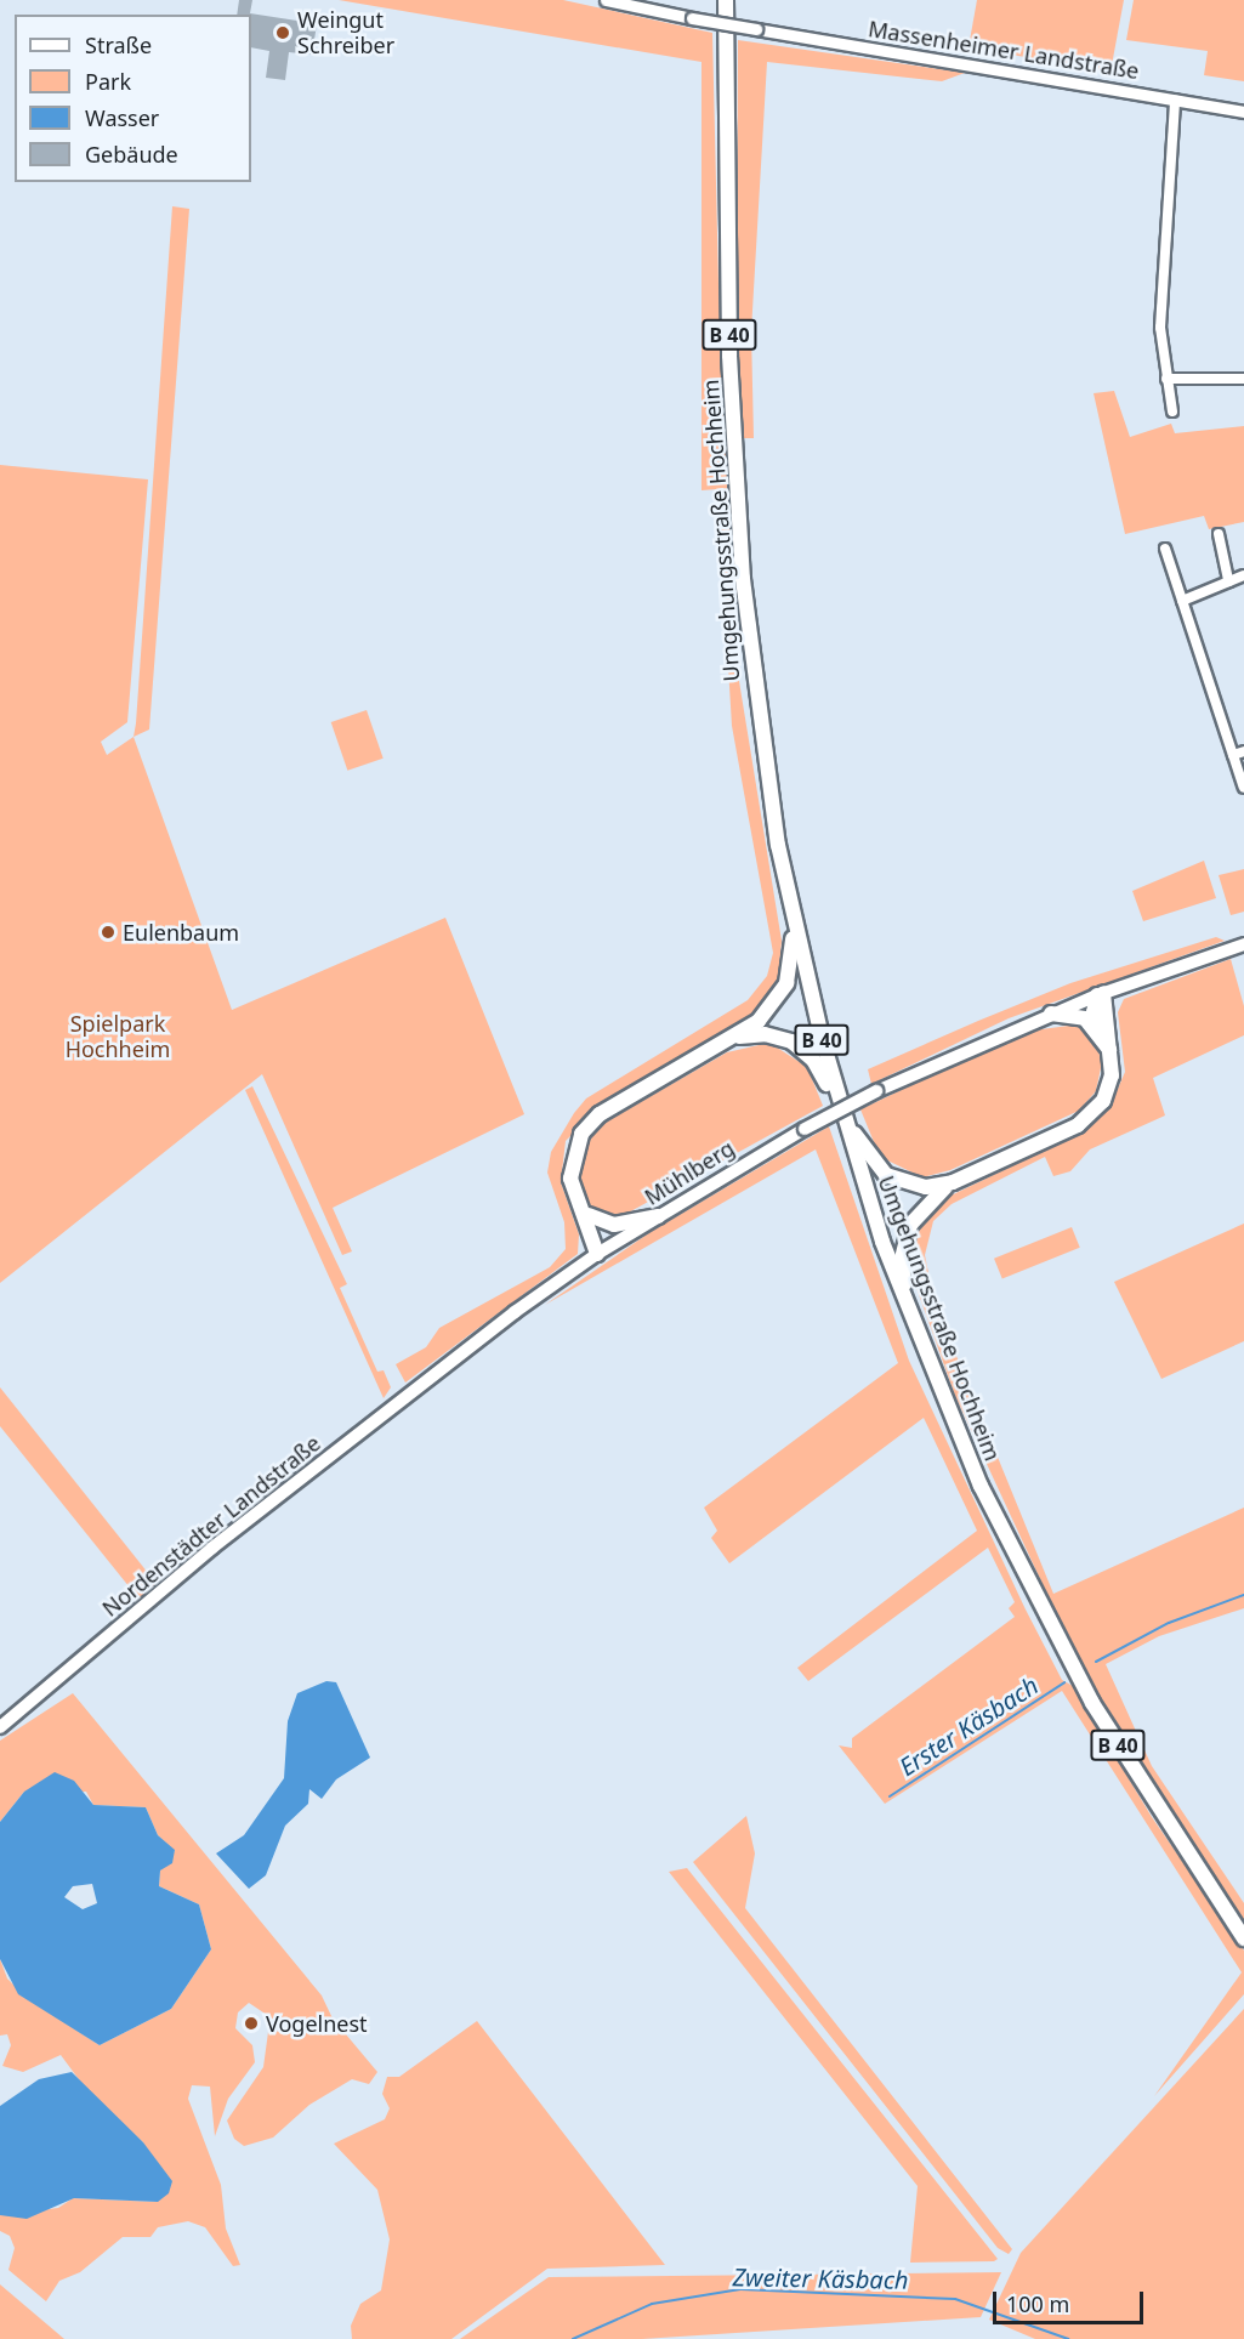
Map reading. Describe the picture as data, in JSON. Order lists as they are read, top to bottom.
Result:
{
  "streets": {
    "main road": [
      "B 40",
      "Umgehungsstraße Hochheim",
      "Mühlberg",
      "Nordenstädter Landstraße"
    ],
    "street": ["Massenheimer Landstraße"]
  },
  "crossings": [
    ["B 40", "Umgehungsstraße Hochheim"],
    ["Mühlberg", "Nordenstädter Landstraße"]
  ],
  "water": ["Erster Käsbach", "Zweiter Käsbach"],
  "parks": ["Spielpark Hochheim"],
  "places": ["Weingut Schreiber", "Eulenbaum", "Vogelnest"],
  "legend": [
    "Straße",
    "Park",
    "Wasser",
    "Gebäude"
  ],
  "scale_bar": "100 m"
}
